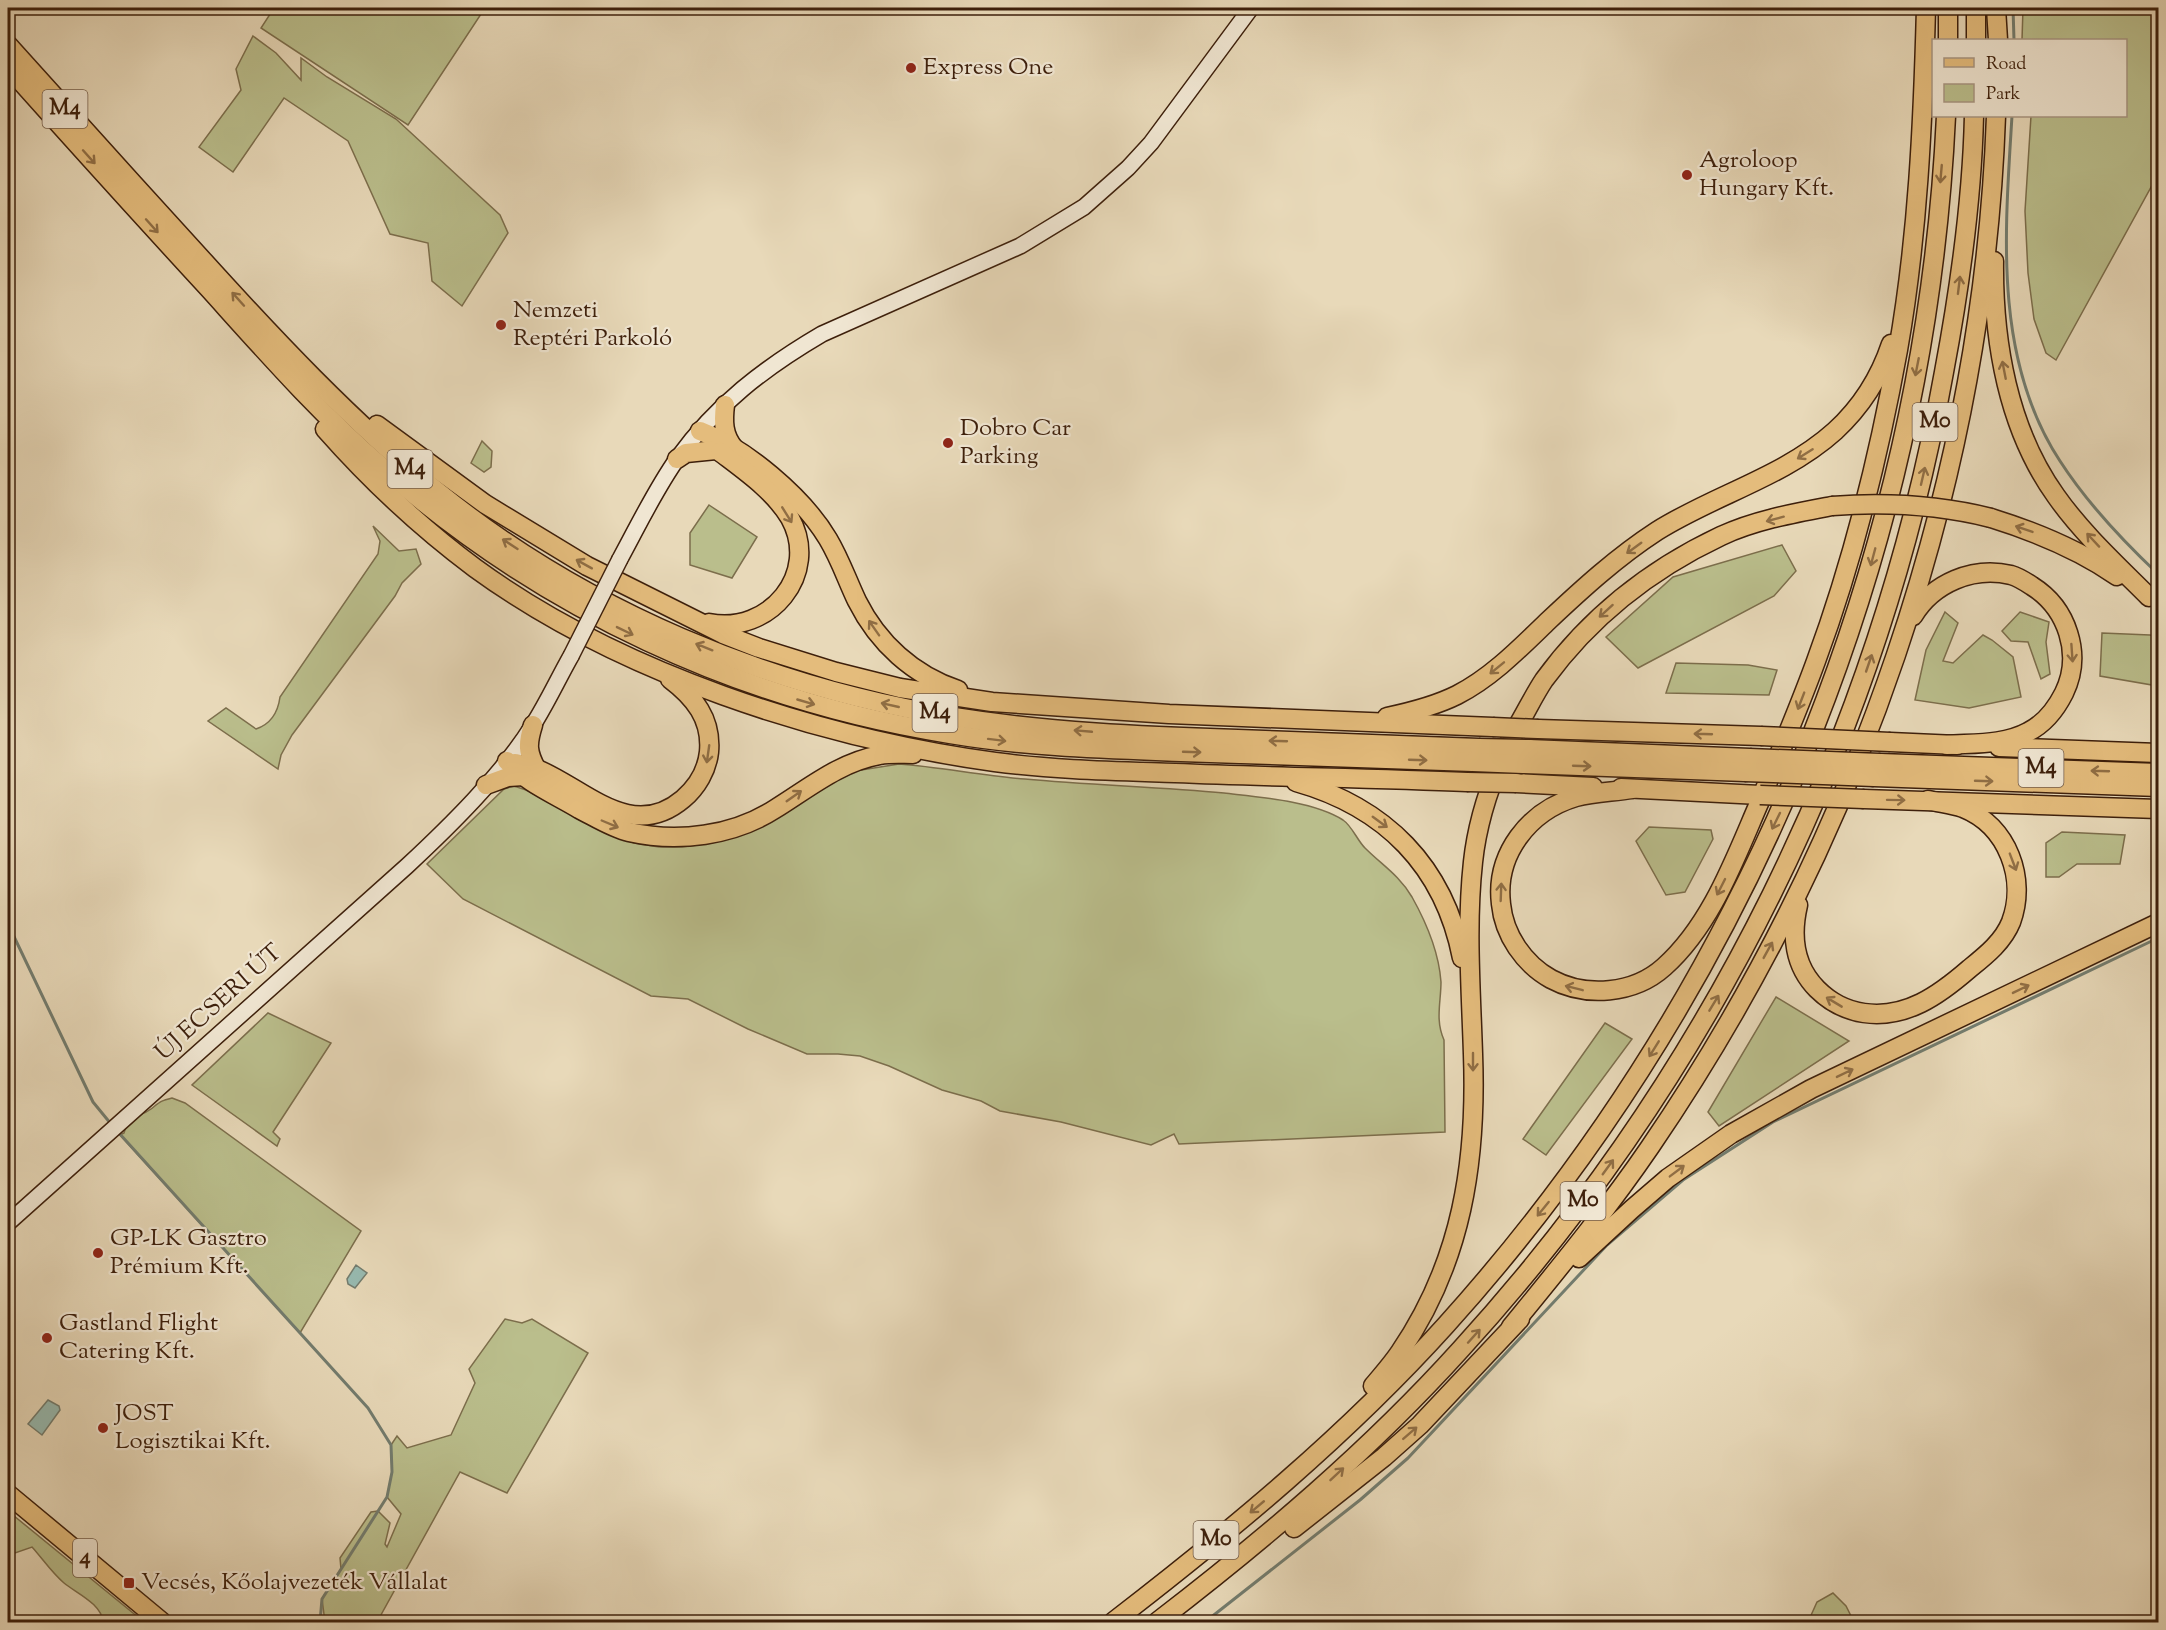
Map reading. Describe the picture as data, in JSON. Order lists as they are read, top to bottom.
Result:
{
  "streets": {
    "main road": [
      "M4",
      "M0",
      "ÚJ ECSERI ÚT",
      "4"
    ]
  },
  "places": {
    "other": [
      "Express One",
      "Agroloop Hungary Kft.",
      "Nemzeti Reptéri Parkoló",
      "Dobro Car Parking",
      "GP-LK Gasztro Prémium Kft.",
      "Gastland Flight Catering Kft.",
      "JOST Logisztikai Kft."
    ],
    "transit": ["Vecsés, Kőolajvezeték Vállalat"]
  },
  "legend": ["Road", "Park"]
}
